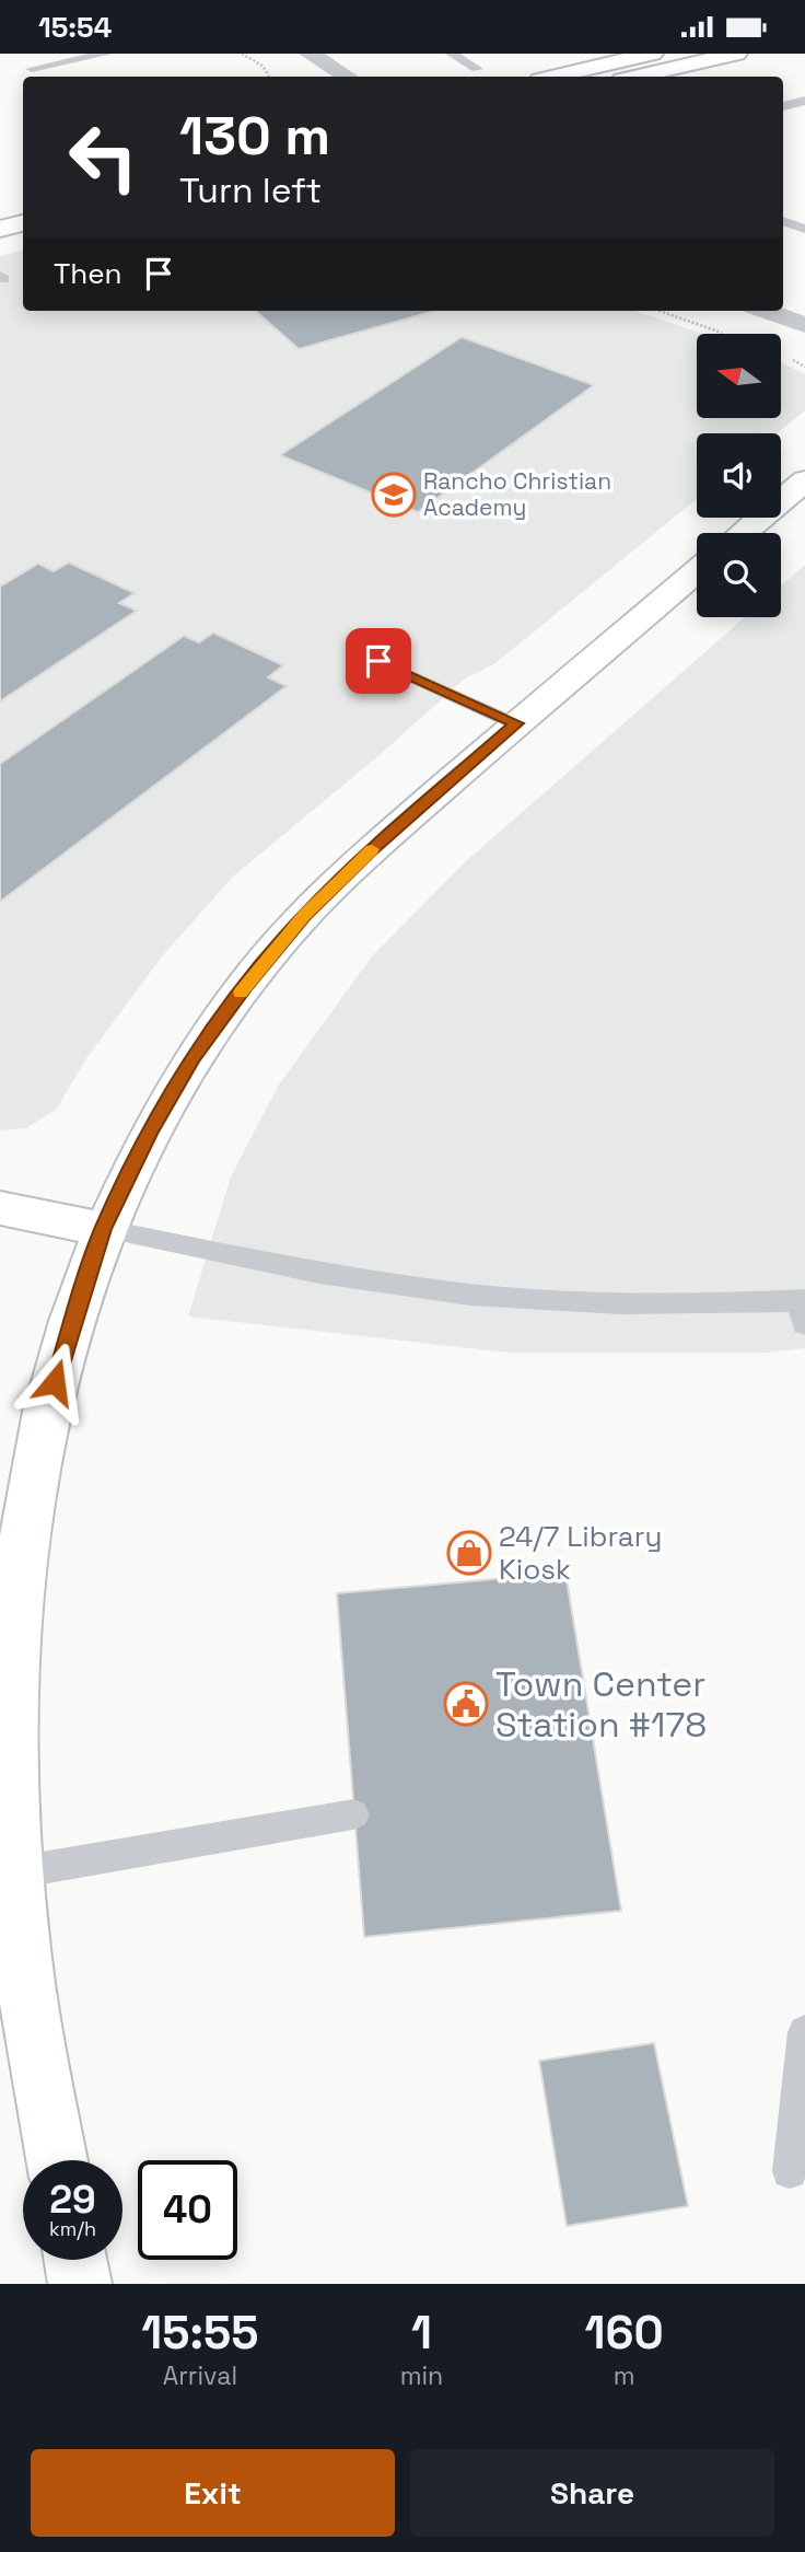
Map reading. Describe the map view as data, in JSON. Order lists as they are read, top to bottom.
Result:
{
  "places": {
    "school or university": ["Rancho Christian Academy"],
    "shop": ["24/7 Library Kiosk"],
    "public building": ["Town Center Station #178"]
  },
  "north": "left",
  "page": {
    "status": "15:54",
    "turn": ["130 m", "Turn left"],
    "then": "Then",
    "speed": "29 km/h",
    "limit": "40",
    "eta": [
      "15:55",
      "Arrival",
      "1",
      "min",
      "160",
      "m"
    ],
    "buttons": ["Exit", "Share"]
  }
}
